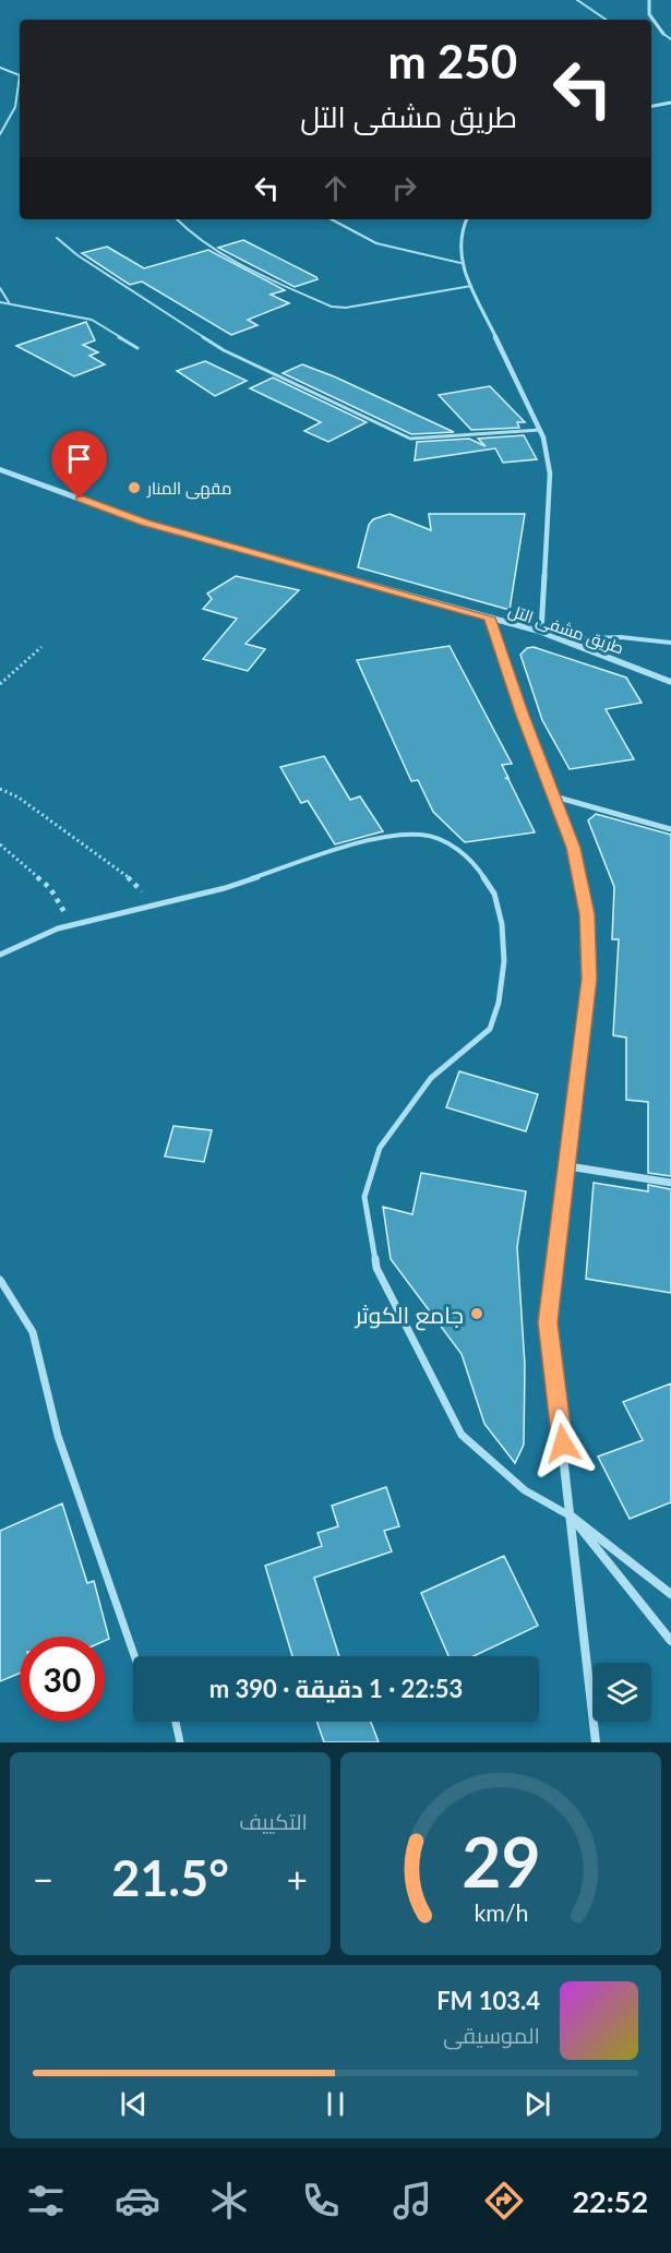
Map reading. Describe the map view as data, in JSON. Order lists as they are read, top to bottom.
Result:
{
  "streets": {
    "street": ["طريق مشفى التل"]
  },
  "places": ["مقهى المنار", "جامع الكوثر"],
  "page": {
    "turn": ["250 m", "طريق مشفى التل"],
    "limit": "30",
    "trip": "22:53 · 1 دقيقة · 390 m",
    "tile": "التكييف",
    "heat": ["−", "21.5°", "+"],
    "song": ["103.4 FM", "الموسيقى"],
    "tabs": "22:52",
    "gauge": ["29", "km/h"]
  }
}
